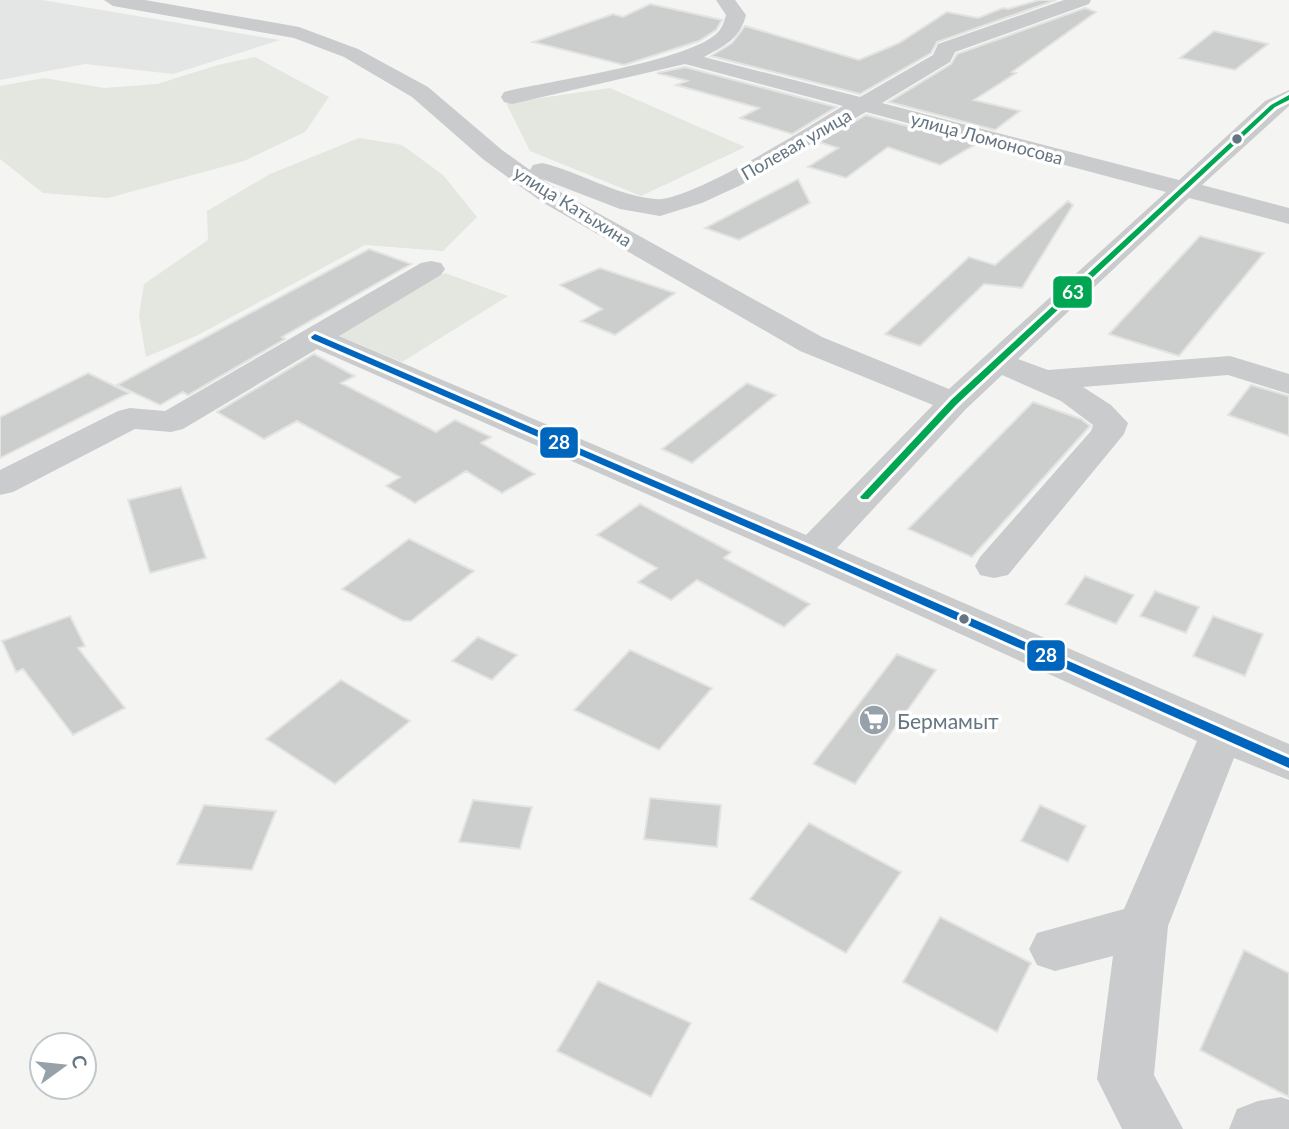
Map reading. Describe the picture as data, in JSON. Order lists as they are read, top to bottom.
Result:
{
  "streets": {
    "street": ["улица Ломоносова", "Полевая улица", "улица Катыхина"]
  },
  "crossings": [
    ["улица Ломоносова", "Полевая улица"],
    ["Полевая улица", "улица Катыхина"]
  ],
  "places": {
    "supermarket": ["Бермамыт"]
  },
  "lines": ["transit line 63", "transit line 28"],
  "north": "right"
}
